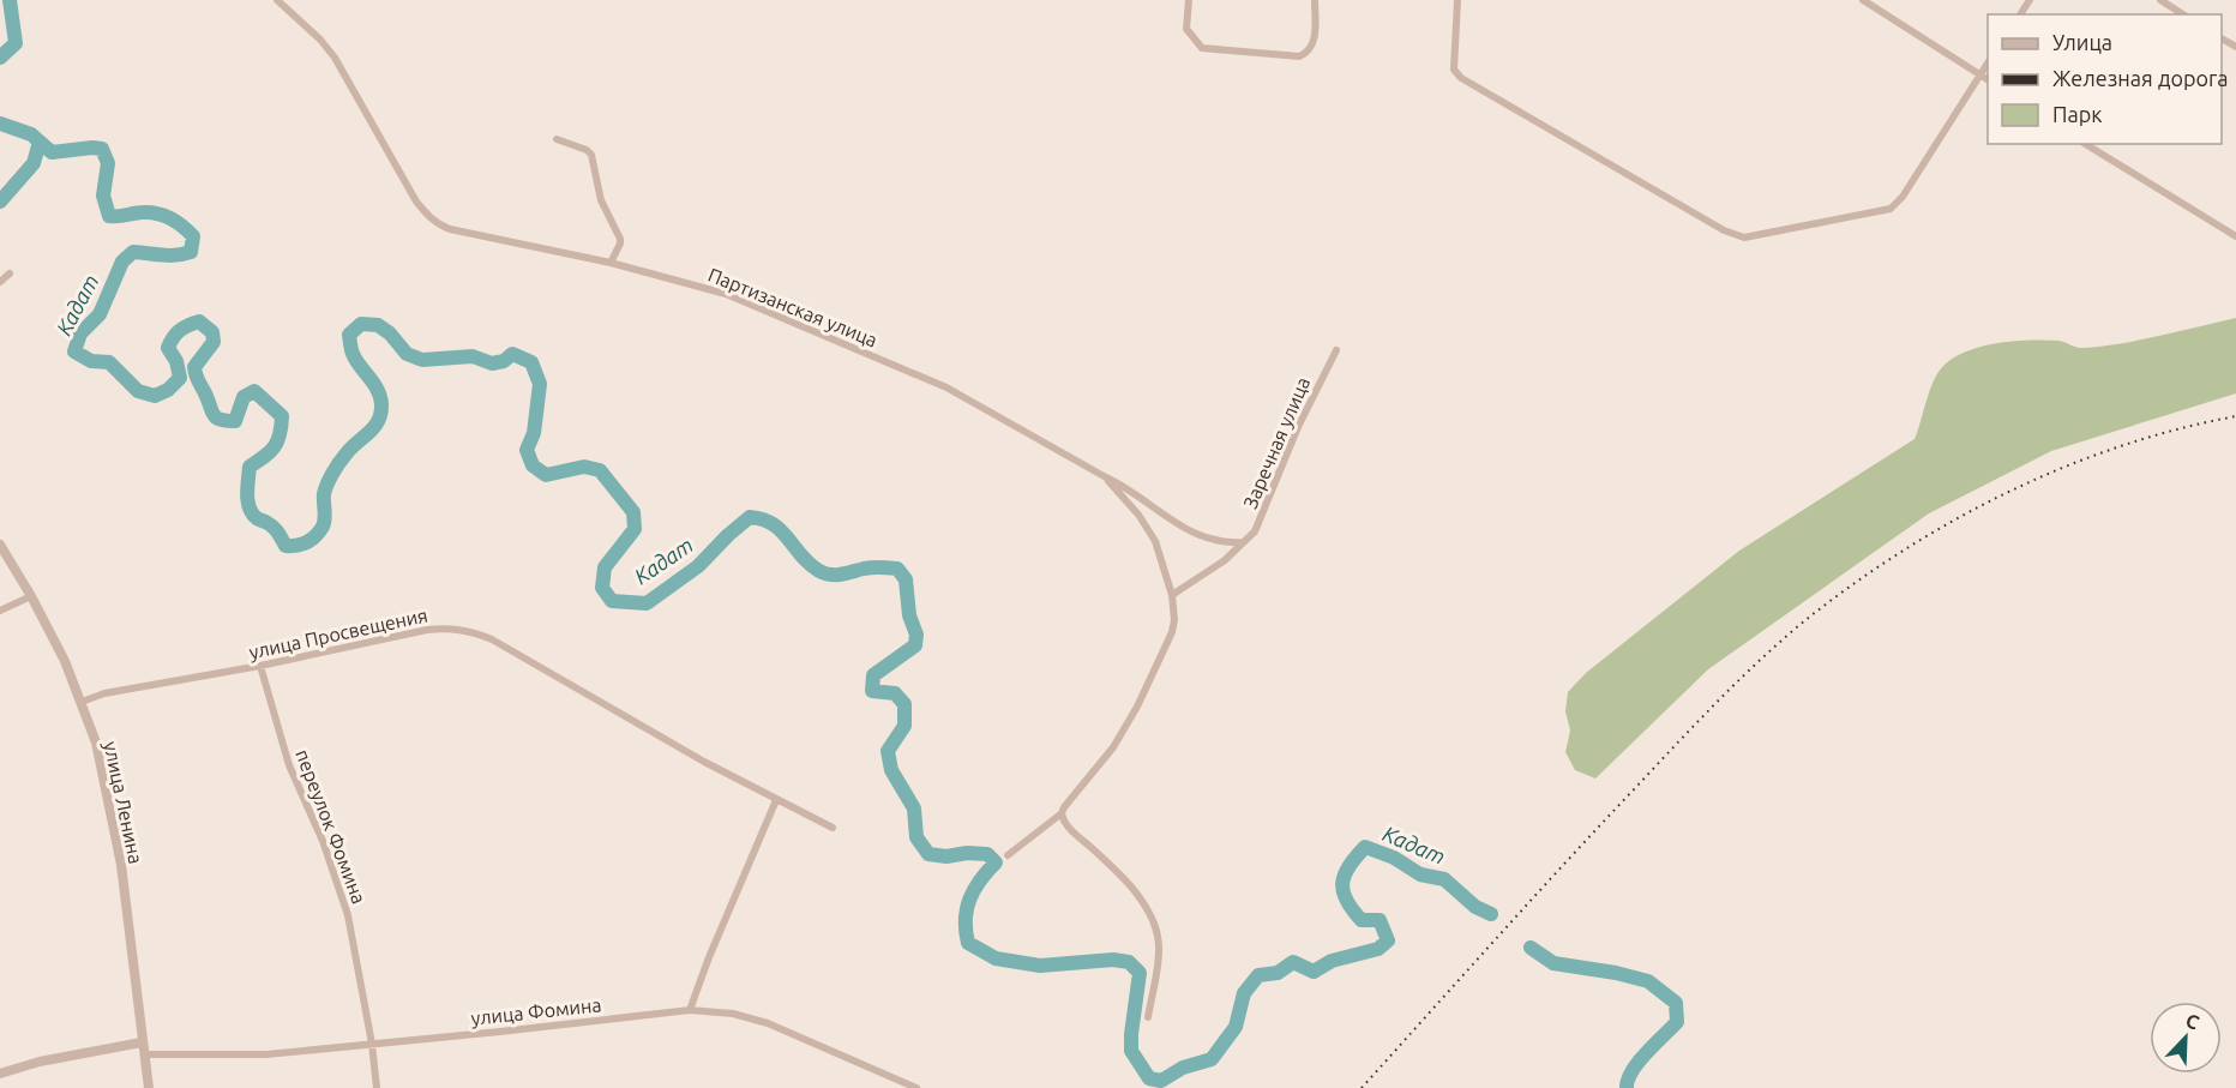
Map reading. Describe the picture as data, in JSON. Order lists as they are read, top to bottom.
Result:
{
  "streets": {
    "street": [
      "Партизанская улица",
      "Заречная улица",
      "улица Просвещения",
      "улица Ленина",
      "переулок Фомина",
      "улица Фомина"
    ]
  },
  "crossings": [
    ["Партизанская улица", "Заречная улица"],
    ["улица Просвещения", "улица Ленина"],
    ["улица Просвещения", "переулок Фомина"],
    ["улица Ленина", "улица Фомина"],
    ["переулок Фомина", "улица Фомина"]
  ],
  "water": ["Кадат"],
  "legend": ["Улица", "Железная дорога", "Парк"],
  "north": "top right"
}
